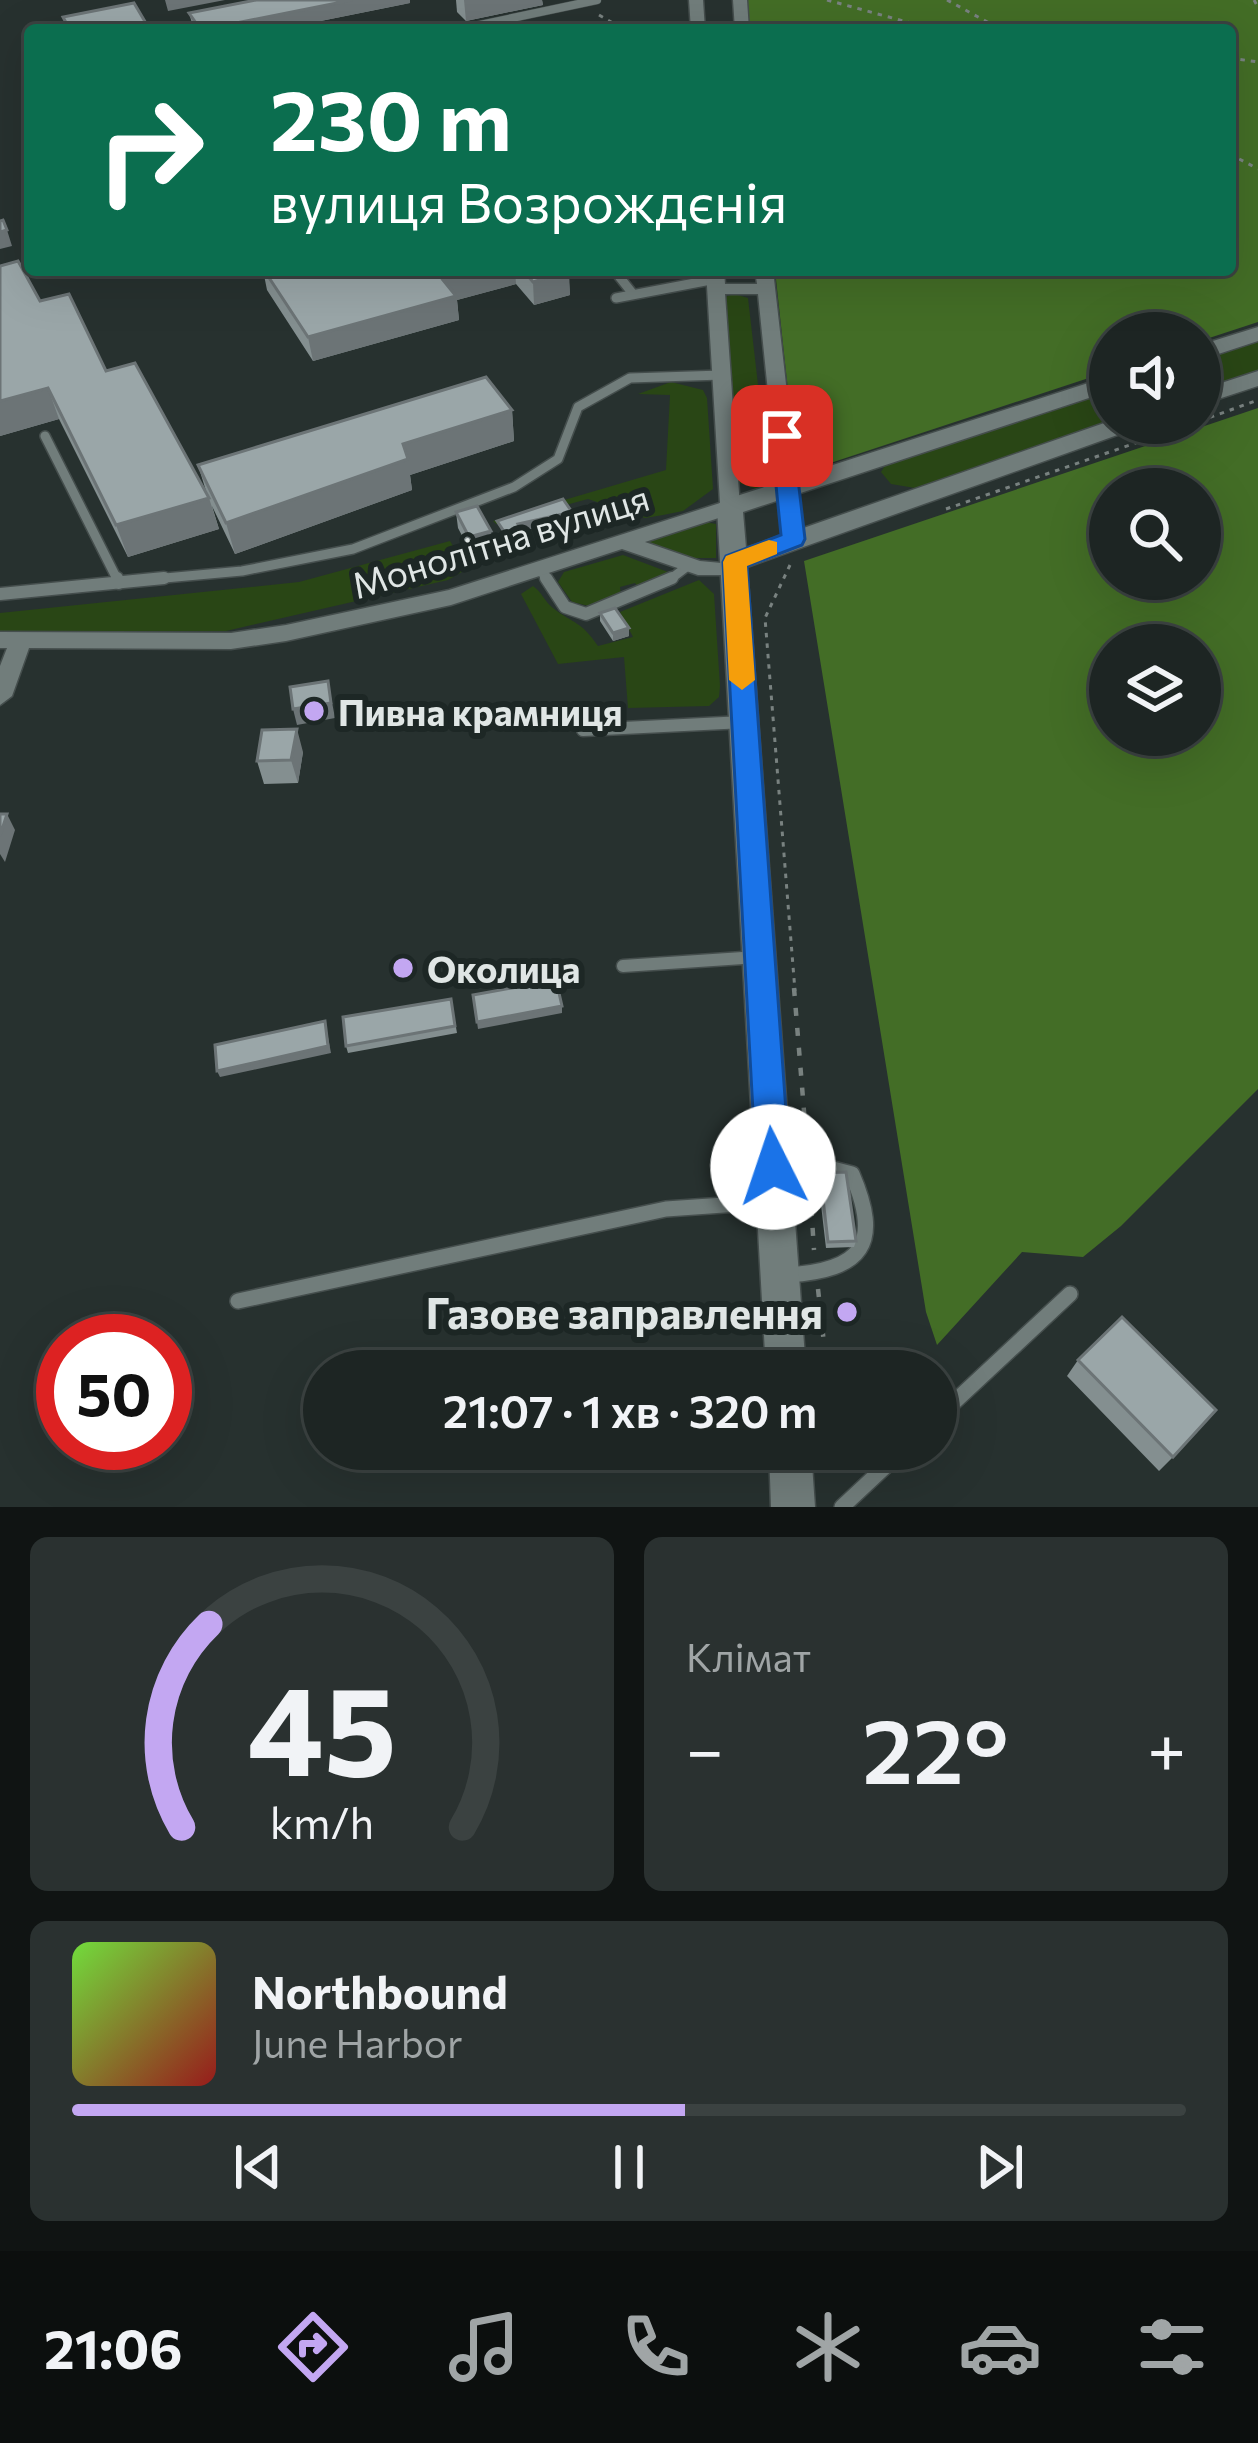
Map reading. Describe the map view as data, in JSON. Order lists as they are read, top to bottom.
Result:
{
  "streets": {
    "street": ["Монолітна вулиця"]
  },
  "places": ["Пивна крамниця", "Околица", "Газове заправлення"],
  "page": {
    "turn": ["230 m", "вулиця Возрождєнія"],
    "limit": "50",
    "trip": "21:07 · 1 хв · 320 m",
    "tile": "Клімат",
    "heat": ["−", "22°", "+"],
    "song": ["Northbound", "June Harbor"],
    "tabs": "21:06",
    "gauge": ["45", "km/h"]
  }
}
